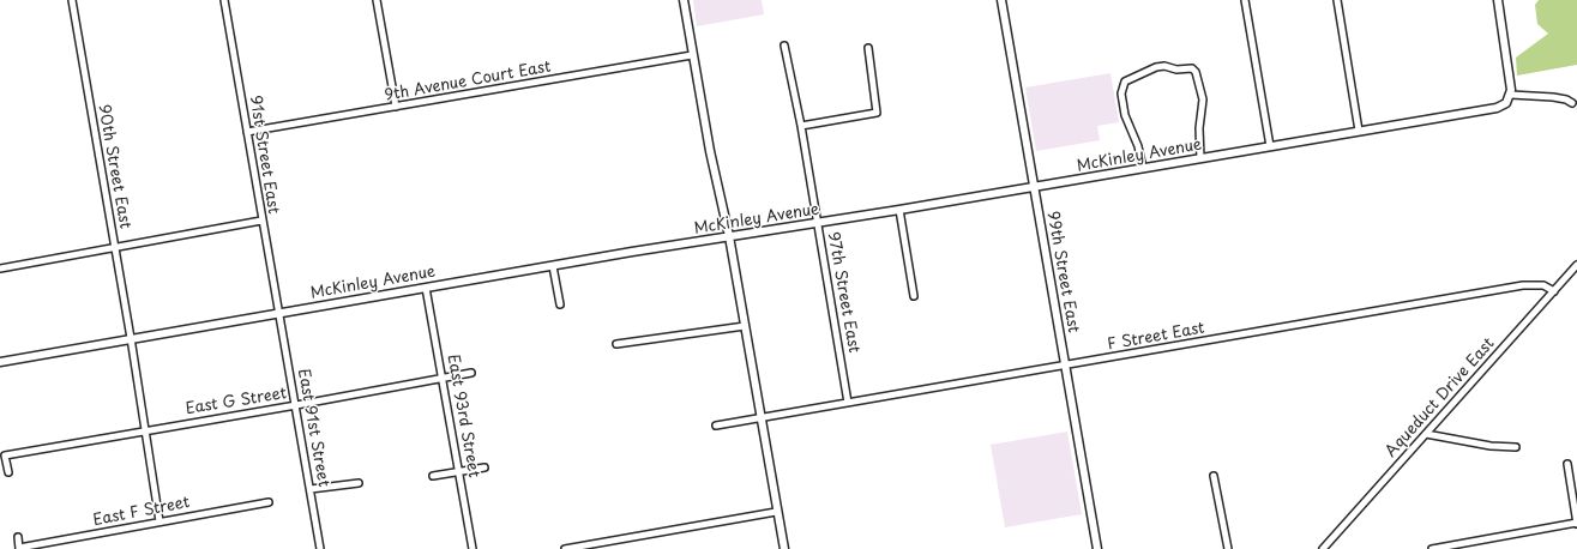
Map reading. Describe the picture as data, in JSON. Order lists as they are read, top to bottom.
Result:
{
  "streets": {
    "street": [
      "9th Avenue Court East",
      "91st Street East",
      "McKinley Avenue",
      "90th Street East",
      "99th Street East",
      "97th Street East",
      "F Street East",
      "Aqueduct Drive East",
      "East G Street",
      "East 93rd Street",
      "East 91st Street",
      "East F Street"
    ]
  },
  "crossings": [
    ["9th Avenue Court East", "91st Street East"],
    ["91st Street East", "McKinley Avenue"],
    ["91st Street East", "East 91st Street"],
    ["McKinley Avenue", "90th Street East"],
    ["McKinley Avenue", "99th Street East"],
    ["McKinley Avenue", "97th Street East"],
    ["McKinley Avenue", "East 93rd Street"],
    ["McKinley Avenue", "East 91st Street"],
    ["90th Street East", "East G Street"],
    ["90th Street East", "East F Street"],
    ["99th Street East", "F Street East"],
    ["97th Street East", "F Street East"],
    ["F Street East", "Aqueduct Drive East"],
    ["East G Street", "East 93rd Street"],
    ["East G Street", "East 91st Street"]
  ]
}
